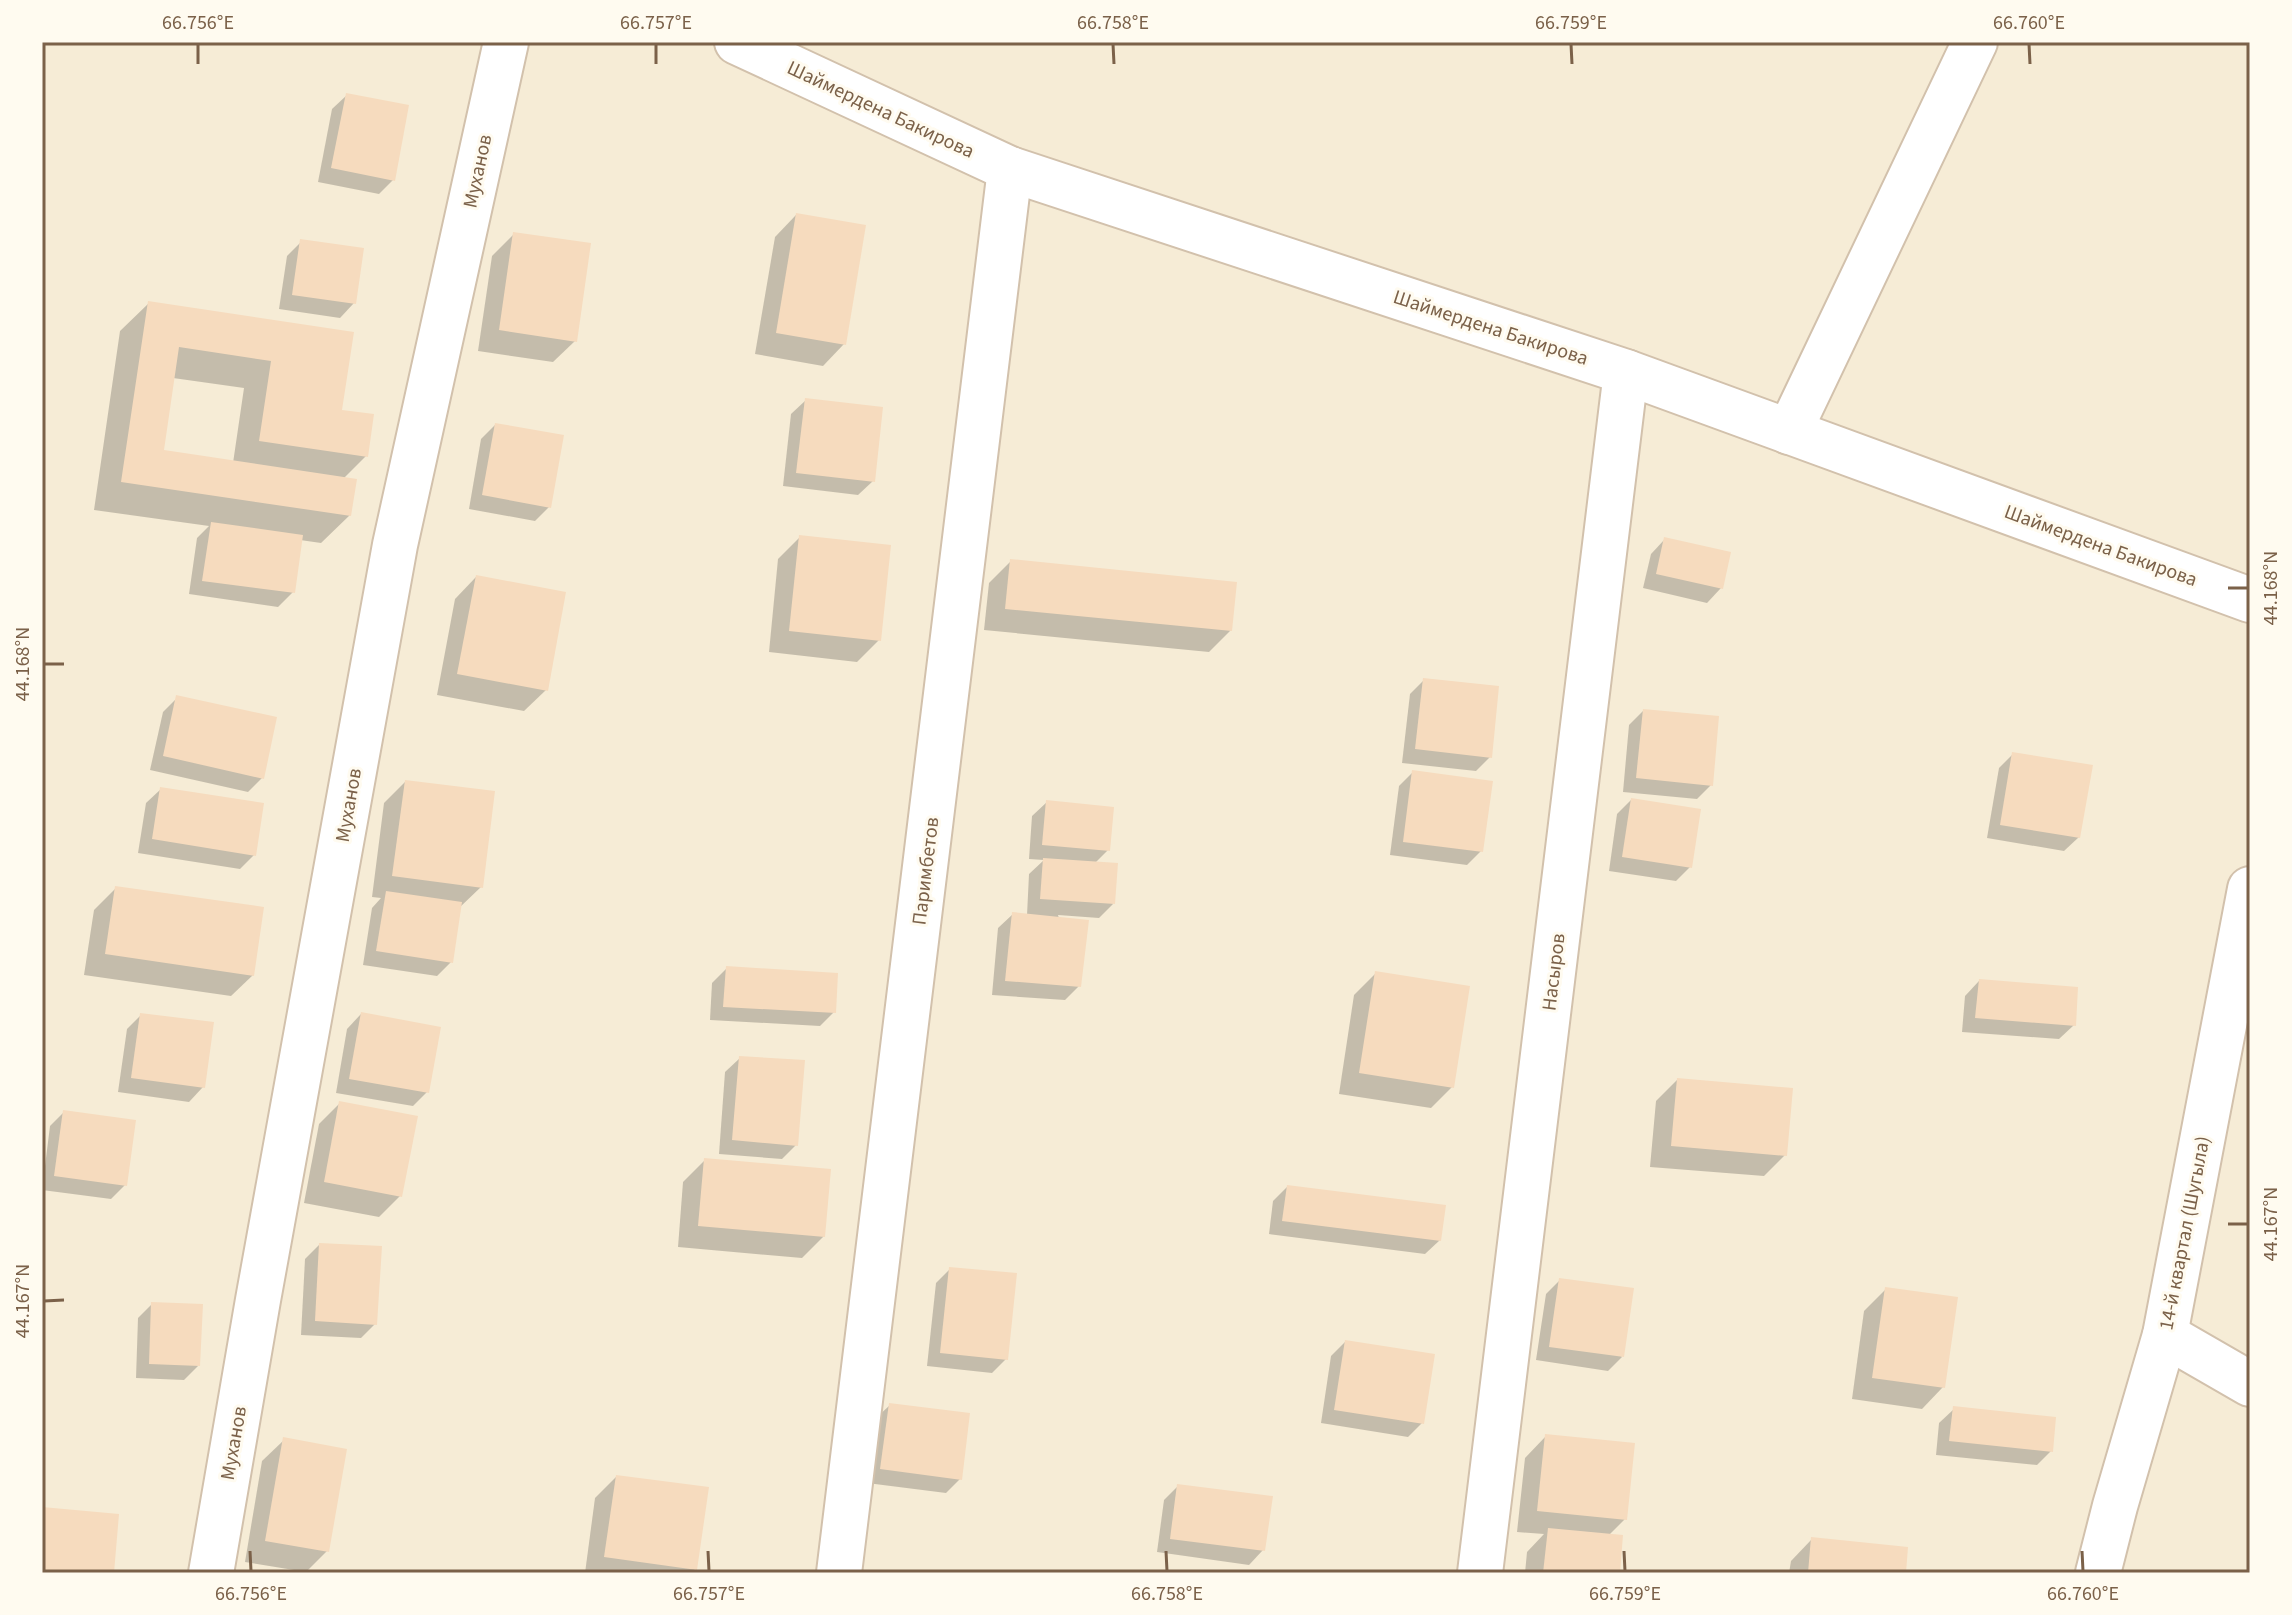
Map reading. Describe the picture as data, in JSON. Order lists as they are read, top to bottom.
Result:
{
  "streets": {
    "street": [
      "Шаймердена Бакирова",
      "Муханов",
      "Паримбетов",
      "Насыров",
      "14-й квартал (Шугыла)"
    ]
  },
  "crossings": [
    ["Шаймердена Бакирова", "Паримбетов"],
    ["Шаймердена Бакирова", "Насыров"]
  ],
  "coordinates": [
    "66.756°E",
    "66.757°E",
    "66.758°E",
    "66.759°E",
    "66.760°E",
    "44.168°N",
    "44.167°N"
  ]
}
